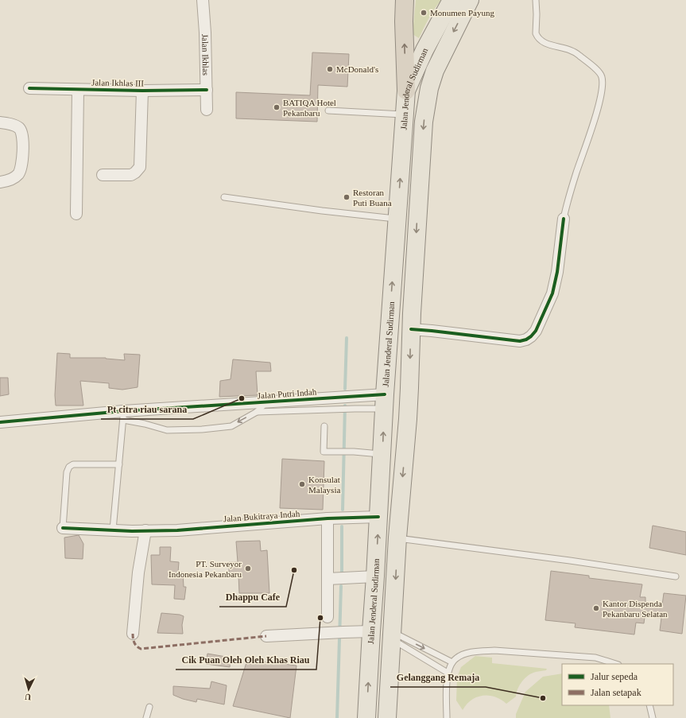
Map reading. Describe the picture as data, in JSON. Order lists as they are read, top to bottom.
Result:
{
  "streets": {
    "main road": ["Jalan Jenderal Sudirman"],
    "street": [
      "Jalan Ikhlas",
      "Jalan Ikhlas III",
      "Jalan Putri Indah",
      "Jalan Bukitraya Indah"
    ]
  },
  "crossings": [
    ["Jalan Ikhlas", "Jalan Ikhlas III"],
    ["Jalan Jenderal Sudirman", "Jalan Putri Indah"],
    ["Jalan Jenderal Sudirman", "Jalan Bukitraya Indah"]
  ],
  "places": [
    "Monumen Payung",
    "McDonald's",
    "BATIQA Hotel Pekanbaru",
    "Restoran Puti Buana",
    "Pt citra riau sarana",
    "Konsulat Malaysia",
    "PT. Surveyor Indonesia Pekanbaru",
    "Dhappu Cafe",
    "Kantor Dispenda Pekanbaru Selatan",
    "Cik Puan Oleh Oleh Khas Riau",
    "Gelanggang Remaja"
  ],
  "legend": ["Jalur sepeda", "Jalan setapak"],
  "north": "bottom"
}
